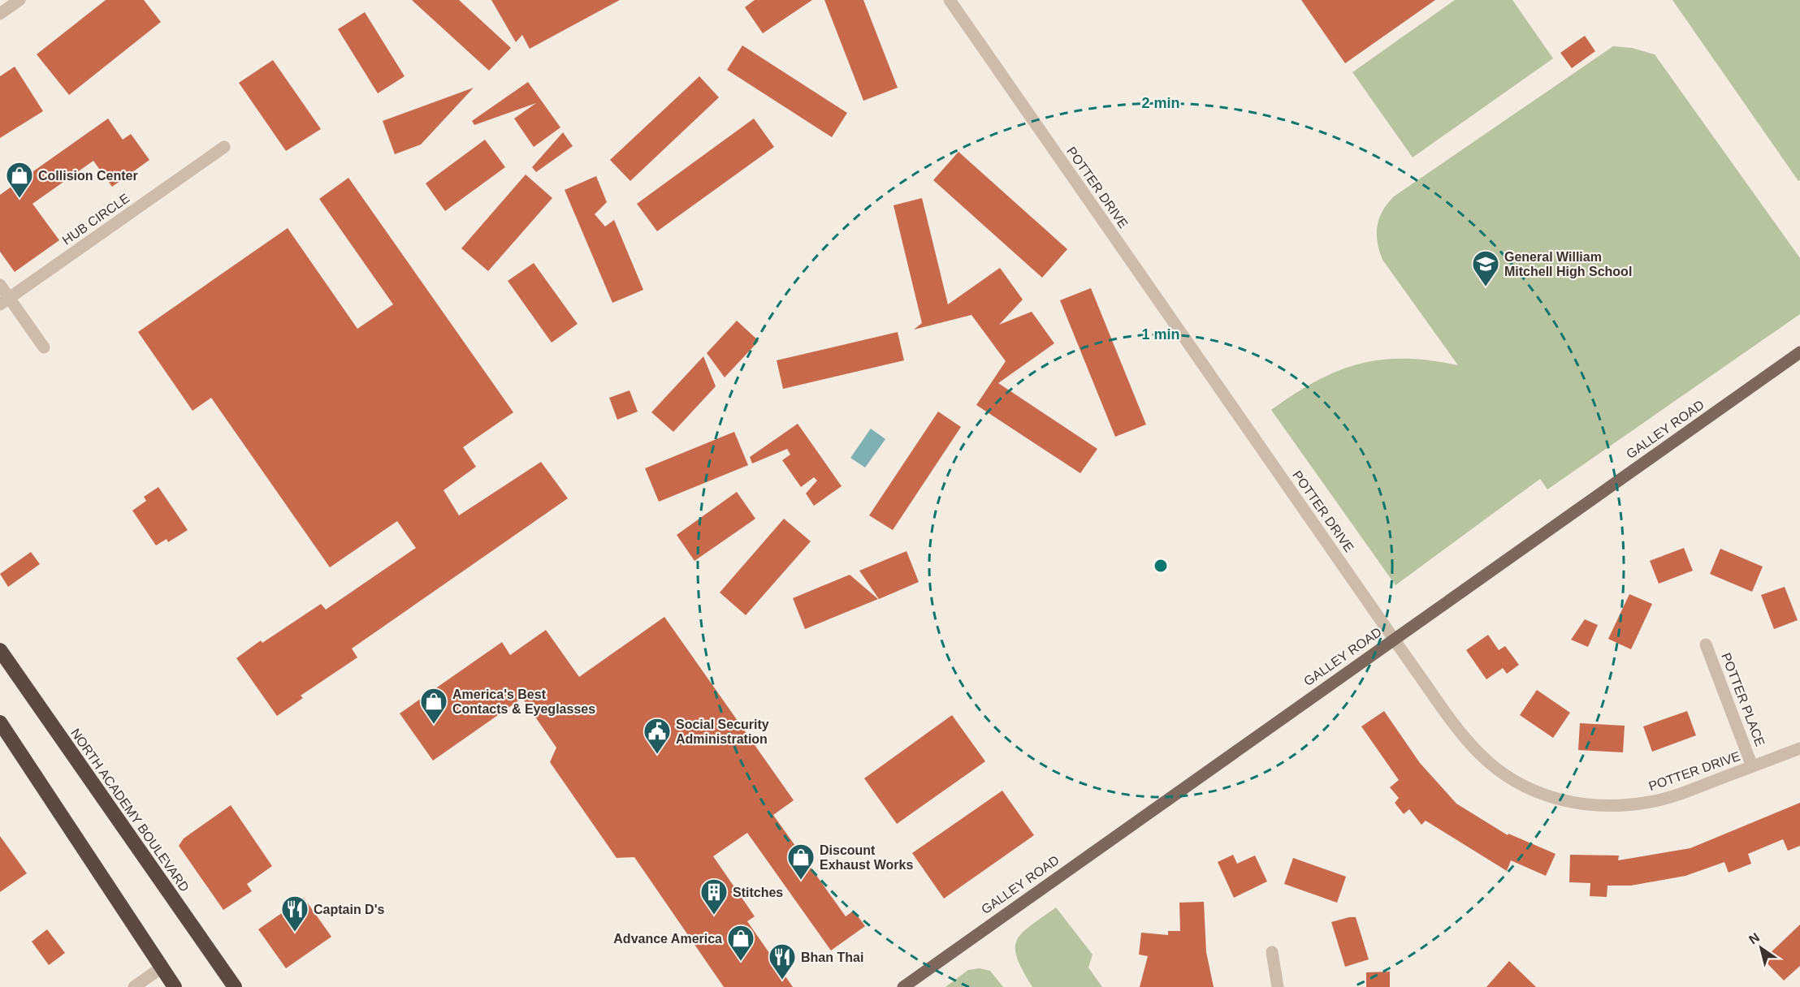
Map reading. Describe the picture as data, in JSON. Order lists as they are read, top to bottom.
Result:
{
  "streets": {
    "highway": ["NORTH ACADEMY BOULEVARD"],
    "main road": ["GALLEY ROAD"],
    "street": ["POTTER DRIVE", "HUB CIRCLE", "POTTER PLACE"]
  },
  "crossings": [
    ["POTTER DRIVE", "GALLEY ROAD"],
    ["POTTER DRIVE", "POTTER PLACE"]
  ],
  "places": {
    "shop": [
      "Collision Center",
      "America's Best Contacts & Eyeglasses",
      "Discount Exhaust Works",
      "Advance America"
    ],
    "school or university": ["General William Mitchell High School"],
    "public building": ["Social Security Administration"],
    "building": ["Stitches"],
    "restaurant": ["Captain D's", "Bhan Thai"]
  },
  "north": "top left",
  "rings": ["2 min", "1 min"]
}
